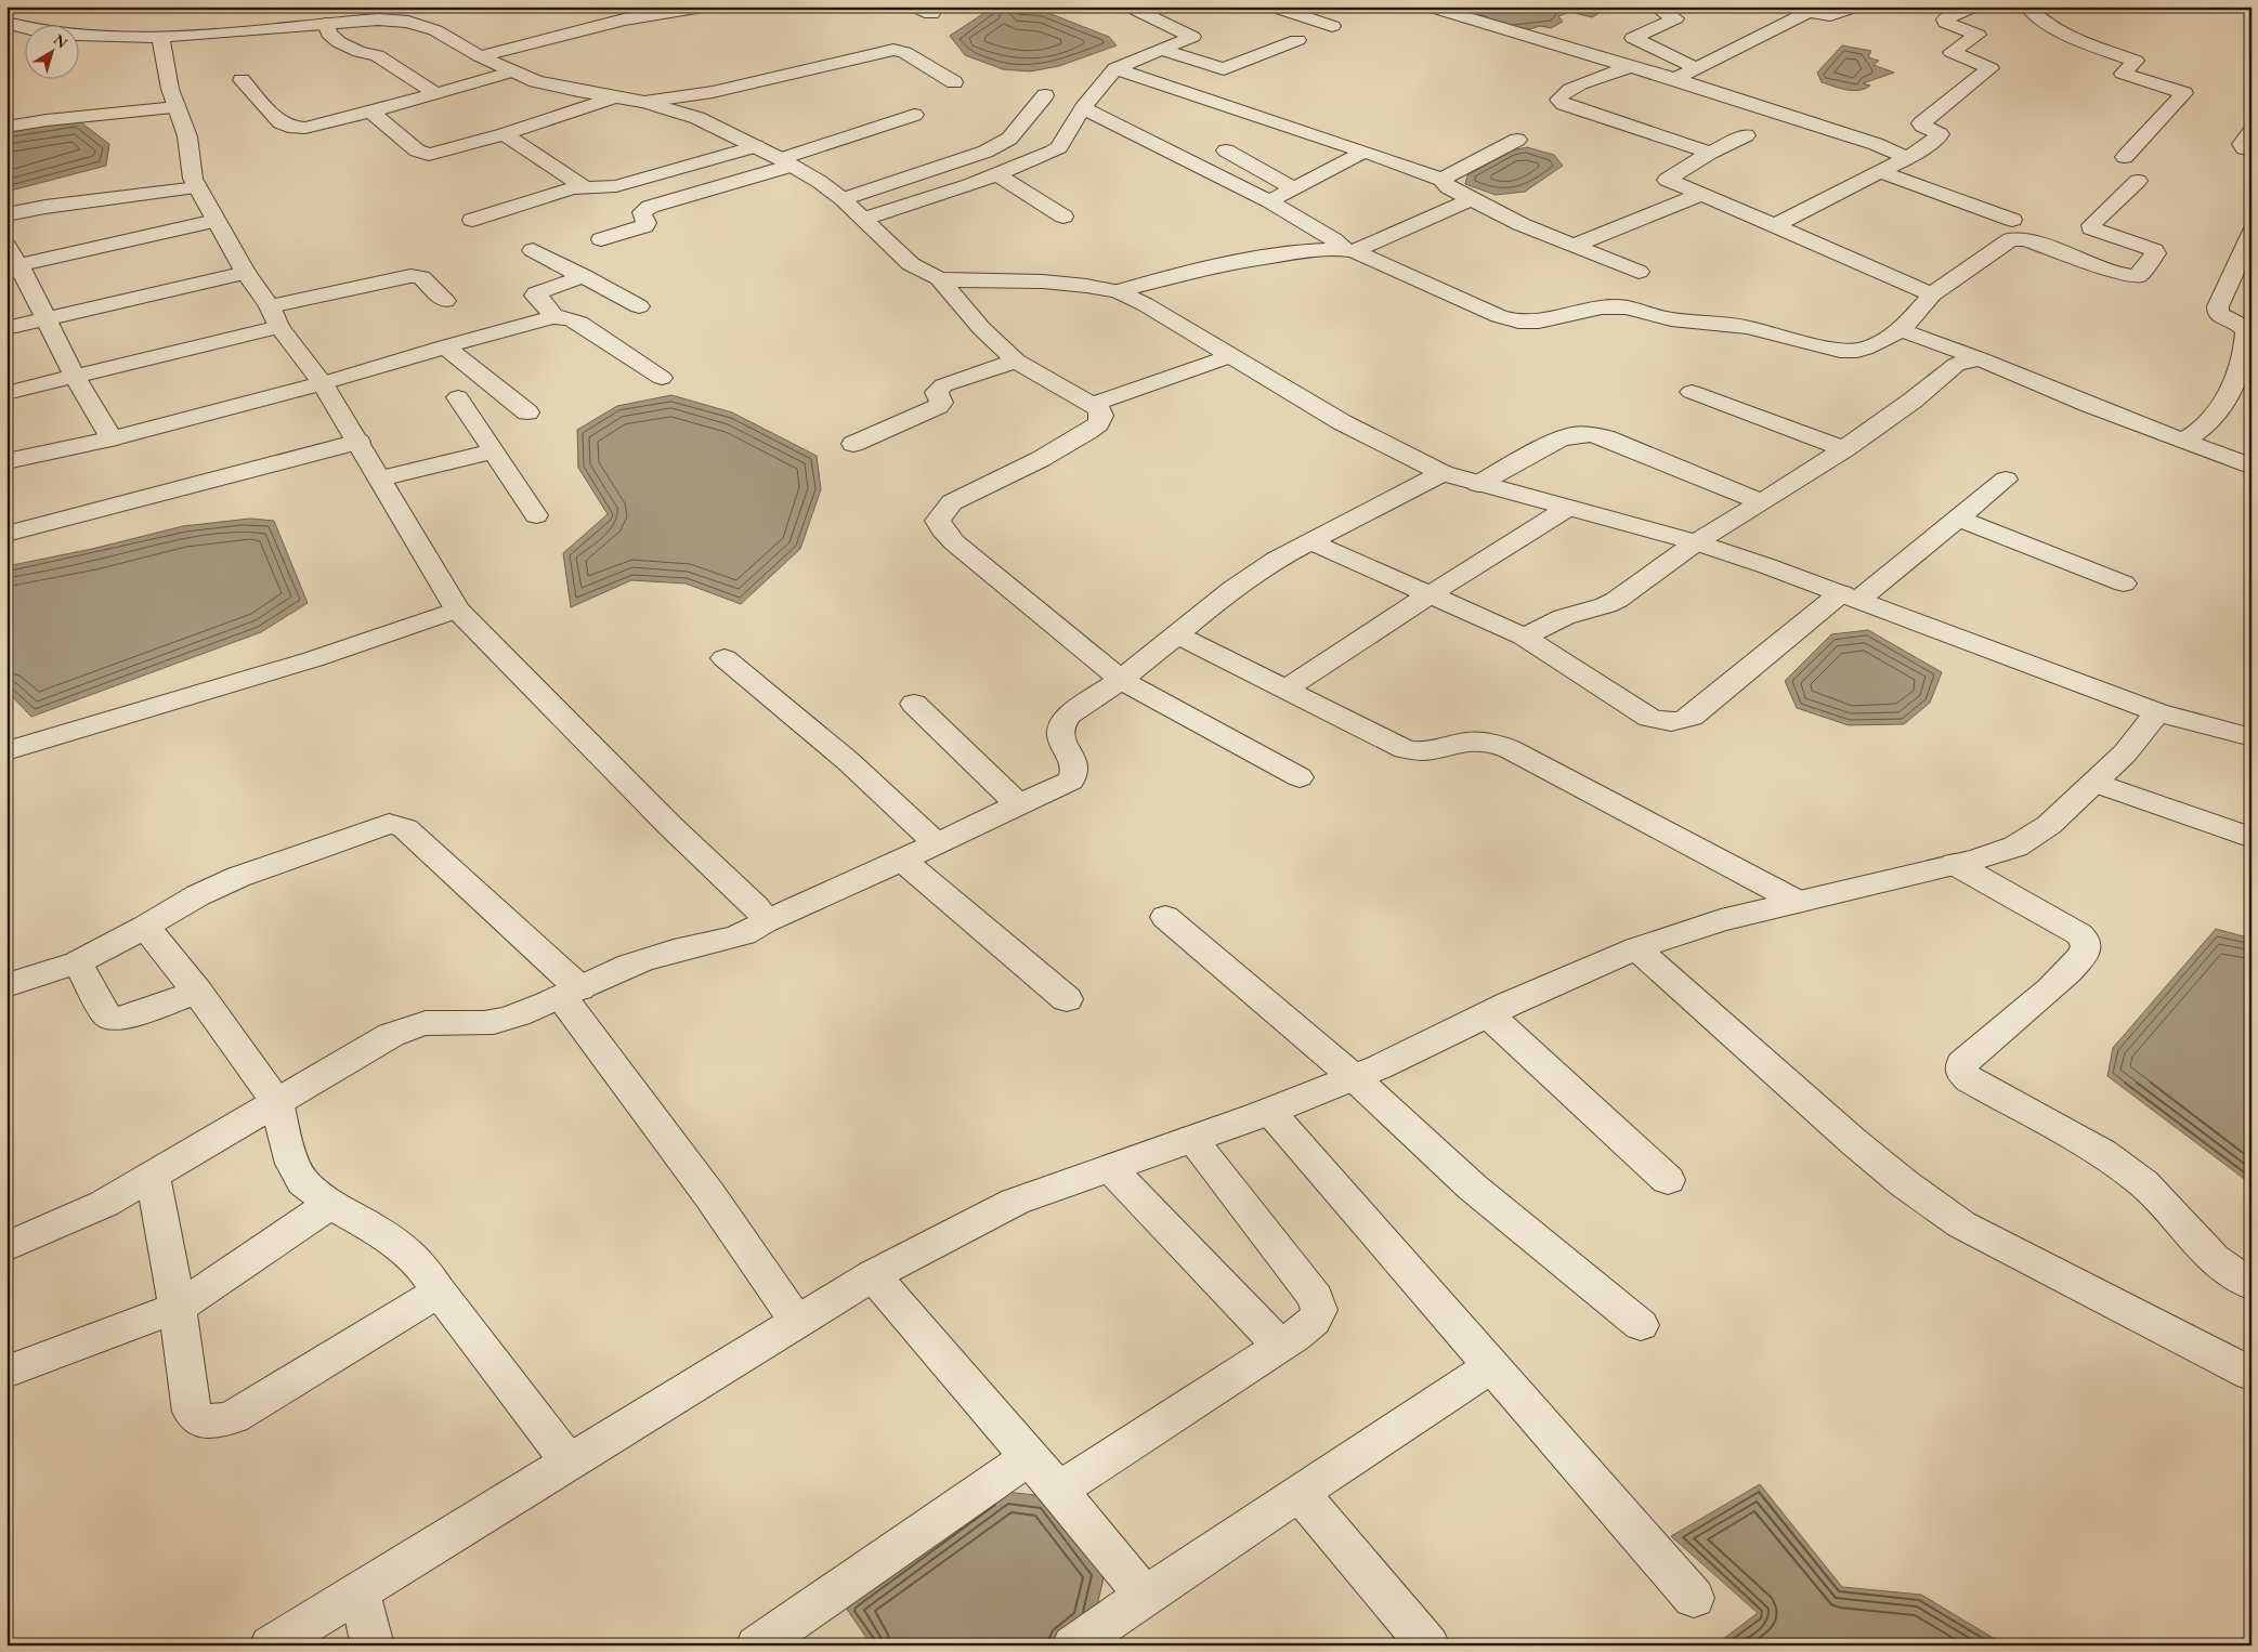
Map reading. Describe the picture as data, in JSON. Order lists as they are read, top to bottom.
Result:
{
  "north": "top right"
}
